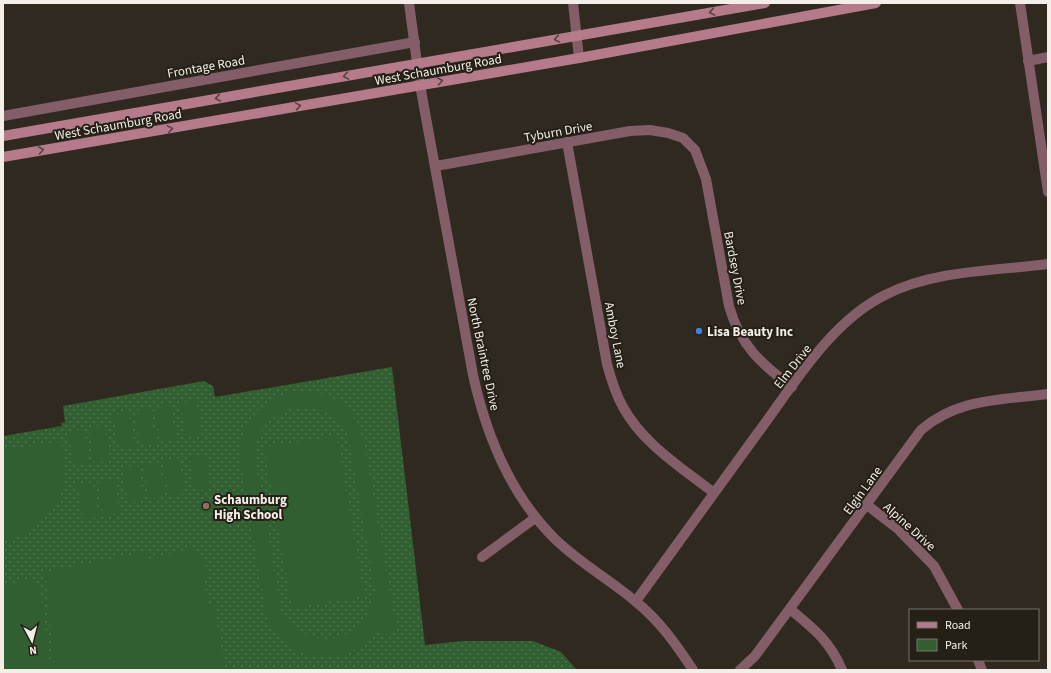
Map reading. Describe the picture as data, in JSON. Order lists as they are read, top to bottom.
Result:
{
  "streets": {
    "main road": ["West Schaumburg Road"],
    "street": [
      "Frontage Road",
      "Tyburn Drive",
      "Bardsey Drive",
      "Amboy Lane",
      "North Braintree Drive",
      "Elm Drive",
      "Elgin Lane",
      "Alpine Drive"
    ]
  },
  "crossings": [
    ["Frontage Road", "North Braintree Drive"],
    ["West Schaumburg Road", "North Braintree Drive"],
    ["Tyburn Drive", "Bardsey Drive"],
    ["Tyburn Drive", "Amboy Lane"],
    ["Tyburn Drive", "North Braintree Drive"],
    ["Bardsey Drive", "Elm Drive"],
    ["Amboy Lane", "Elm Drive"],
    ["North Braintree Drive", "Elm Drive"],
    ["Elgin Lane", "Alpine Drive"]
  ],
  "places": ["Lisa Beauty Inc", "Schaumburg High School"],
  "legend": ["Road", "Park"],
  "north": "bottom"
}
